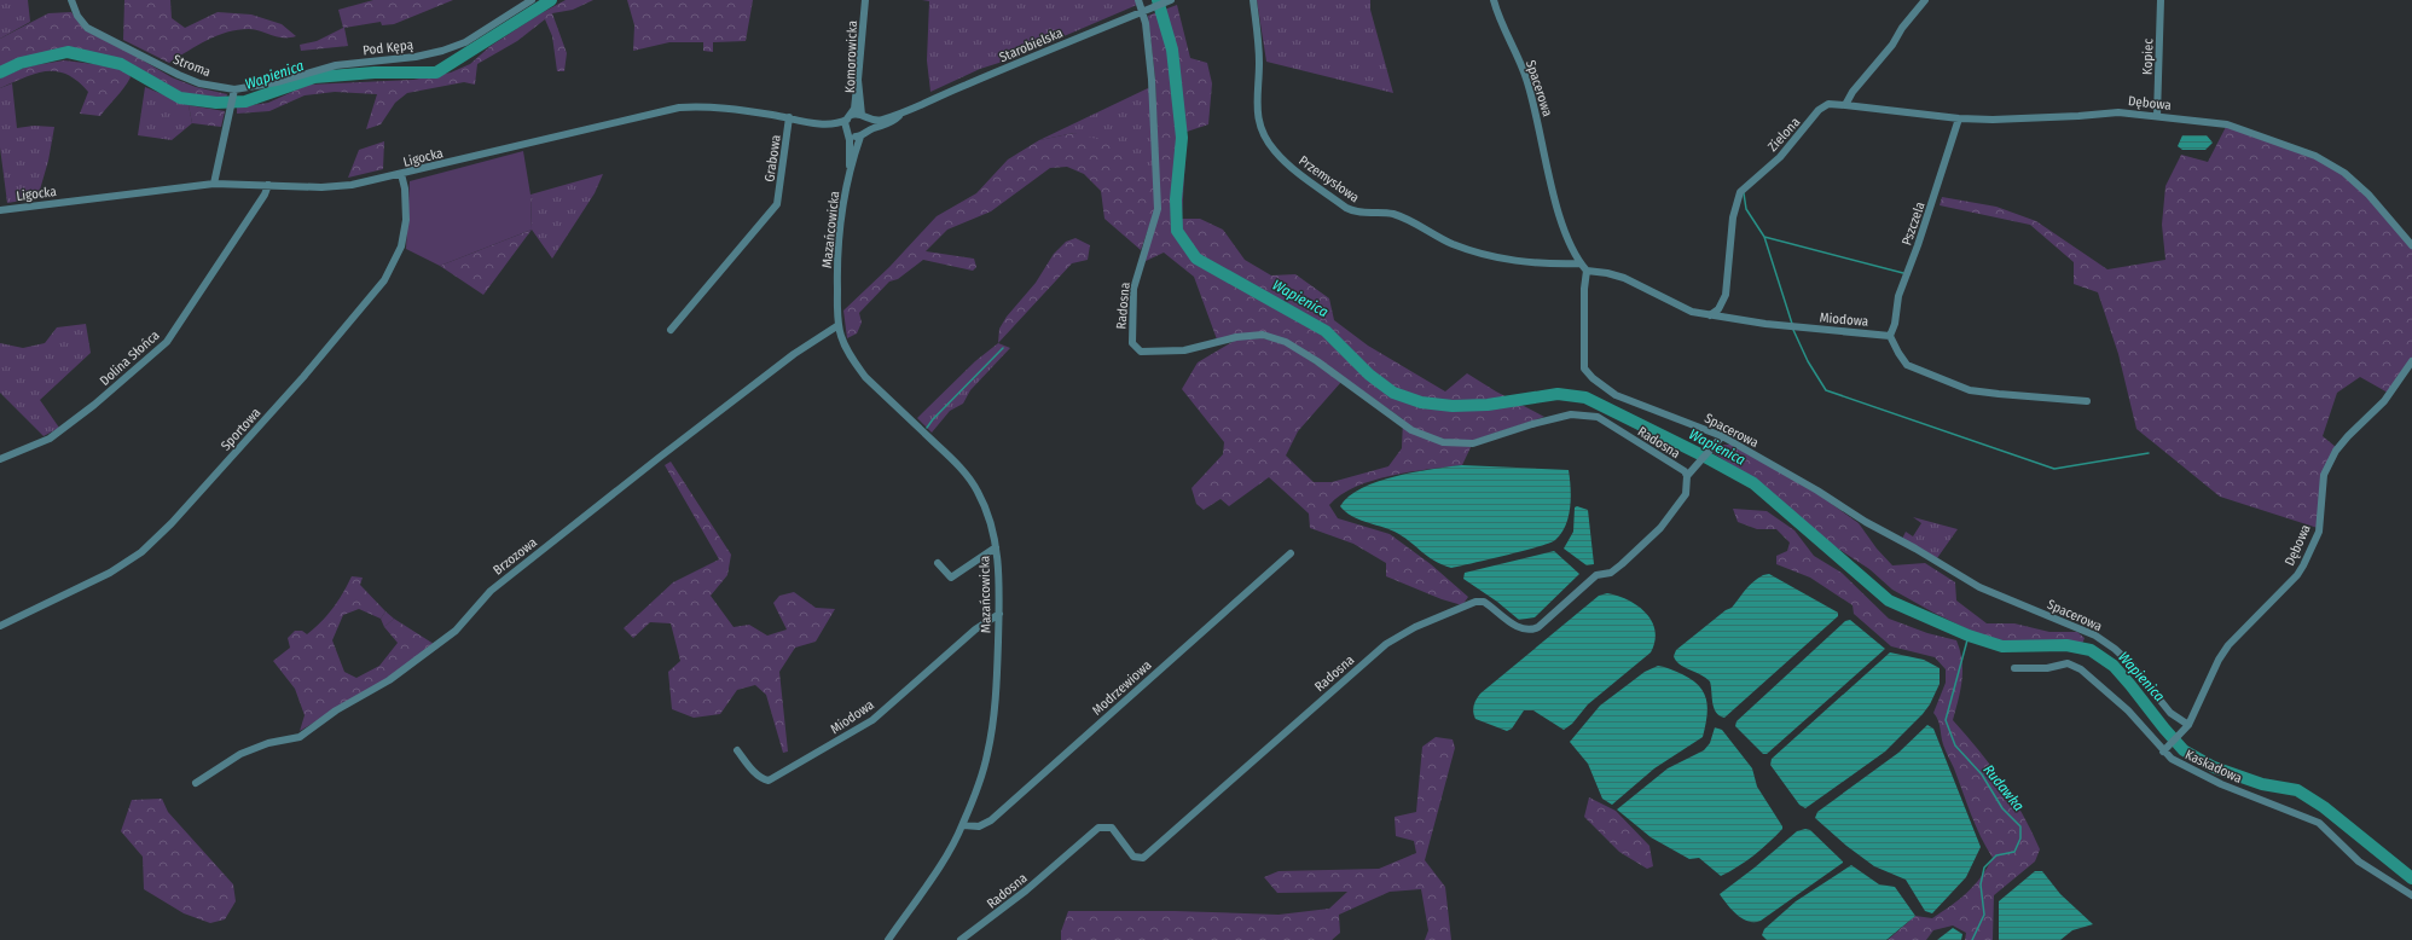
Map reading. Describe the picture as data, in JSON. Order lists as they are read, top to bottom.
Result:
{
  "streets": {
    "street": [
      "Starobielska",
      "Pod Kępą",
      "Komorowicka",
      "Kopiec",
      "Stroma",
      "Spacerowa",
      "Dębowa",
      "Zielona",
      "Ligocka",
      "Grabowa",
      "Przemysłowa",
      "Pszczela",
      "Mazańcowicka",
      "Radosna",
      "Miodowa",
      "Dolina Słońca",
      "Sportowa",
      "Brzozowa",
      "Modrzewiowa",
      "Kaskadowa"
    ]
  },
  "crossings": [
    ["Starobielska", "Radosna"],
    ["Pod Kępą", "Stroma"],
    ["Komorowicka", "Ligocka"],
    ["Komorowicka", "Mazańcowicka"],
    ["Kopiec", "Dębowa"],
    ["Spacerowa", "Dębowa"],
    ["Spacerowa", "Przemysłowa"],
    ["Spacerowa", "Miodowa"],
    ["Dębowa", "Zielona"],
    ["Dębowa", "Pszczela"],
    ["Dębowa", "Kaskadowa"],
    ["Zielona", "Miodowa"],
    ["Ligocka", "Grabowa"],
    ["Ligocka", "Mazańcowicka"],
    ["Ligocka", "Dolina Słońca"],
    ["Ligocka", "Sportowa"],
    ["Pszczela", "Miodowa"],
    ["Mazańcowicka", "Miodowa"],
    ["Mazańcowicka", "Brzozowa"],
    ["Mazańcowicka", "Modrzewiowa"]
  ],
  "water": ["Wapienica", "Rudawka"]
}
